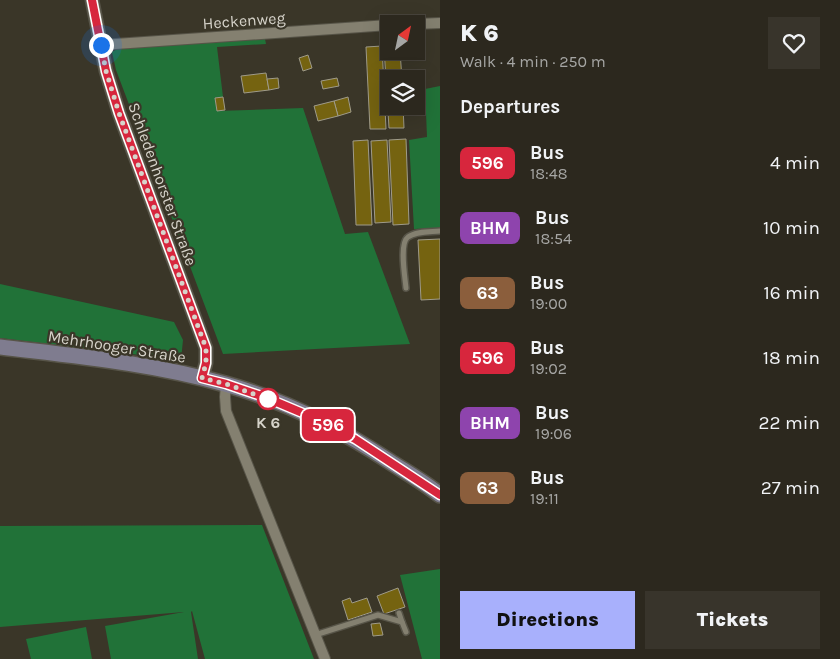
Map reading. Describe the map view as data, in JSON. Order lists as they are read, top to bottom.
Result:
{
  "streets": {
    "main road": ["Mehrhooger Straße"],
    "street": ["Heckenweg", "Schledenhorster Straße"]
  },
  "crossings": [
    ["Heckenweg", "Schledenhorster Straße"],
    ["Schledenhorster Straße", "Mehrhooger Straße"]
  ],
  "places": ["K 6"],
  "lines": ["bus line 596"],
  "north": "top right",
  "page": {
    "on_map": "596",
    "heading": [
      ["K 6", "Walk · 4 min · 250 m"],
      "Departures"
    ],
    "list": [
      {
        "mark": "596",
        "name": "Bus",
        "note": "18:48",
        "value": "4 min"
      },
      {
        "mark": "BHM",
        "name": "Bus",
        "note": "18:54",
        "value": "10 min"
      },
      {
        "mark": "63",
        "name": "Bus",
        "note": "19:00",
        "value": "16 min"
      },
      {
        "mark": "596",
        "name": "Bus",
        "note": "19:02",
        "value": "18 min"
      },
      {
        "mark": "BHM",
        "name": "Bus",
        "note": "19:06",
        "value": "22 min"
      },
      {
        "mark": "63",
        "name": "Bus",
        "note": "19:11",
        "value": "27 min"
      }
    ],
    "buttons": ["Directions", "Tickets"]
  }
}
